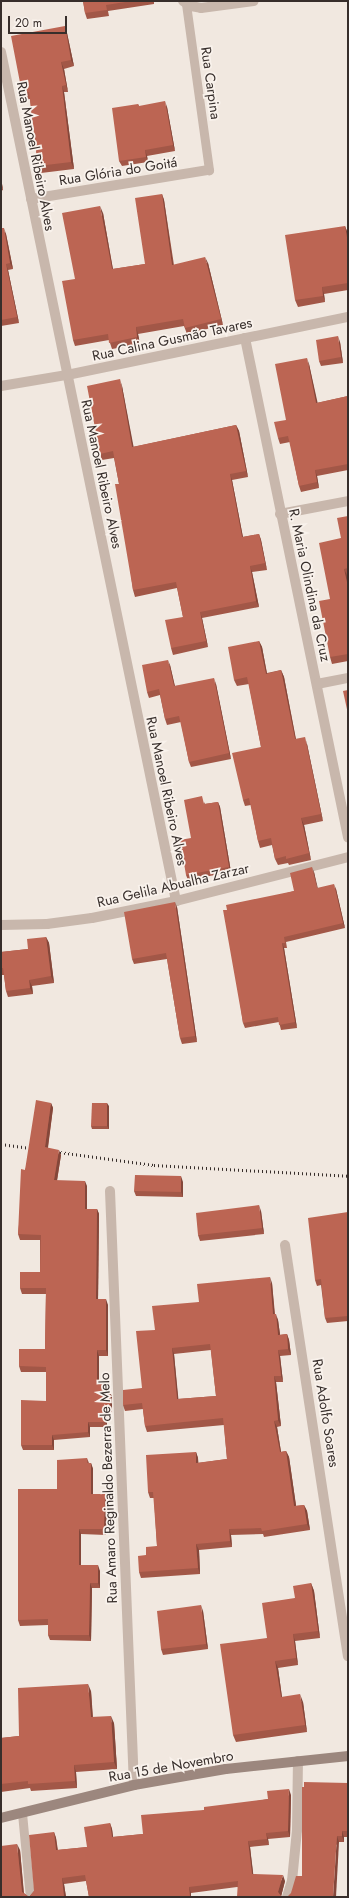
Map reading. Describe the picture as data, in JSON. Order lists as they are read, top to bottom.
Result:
{
  "streets": {
    "main road": ["Rua 15 de Novembro"],
    "street": [
      "Rua Manoel Ribeiro Alves",
      "Rua Glória do Goitá",
      "Rua Calina Gusmão Tavares",
      "R. Maria Olindina da Cruz",
      "Rua Gelila Abualha Zarzar",
      "Rua Adolfo Soares",
      "Rua Amaro Reginaldo Bezerra de Melo"
    ],
    "lane": ["Rua Carpina"]
  },
  "crossings": [
    ["Rua Carpina", "Rua Glória do Goitá"],
    ["Rua Manoel Ribeiro Alves", "Rua Glória do Goitá"],
    ["Rua Manoel Ribeiro Alves", "Rua Calina Gusmão Tavares"],
    ["Rua Manoel Ribeiro Alves", "Rua Gelila Abualha Zarzar"],
    ["Rua Calina Gusmão Tavares", "R. Maria Olindina da Cruz"],
    ["Rua Amaro Reginaldo Bezerra de Melo", "Rua 15 de Novembro"]
  ],
  "scale_bar": "20 m"
}
